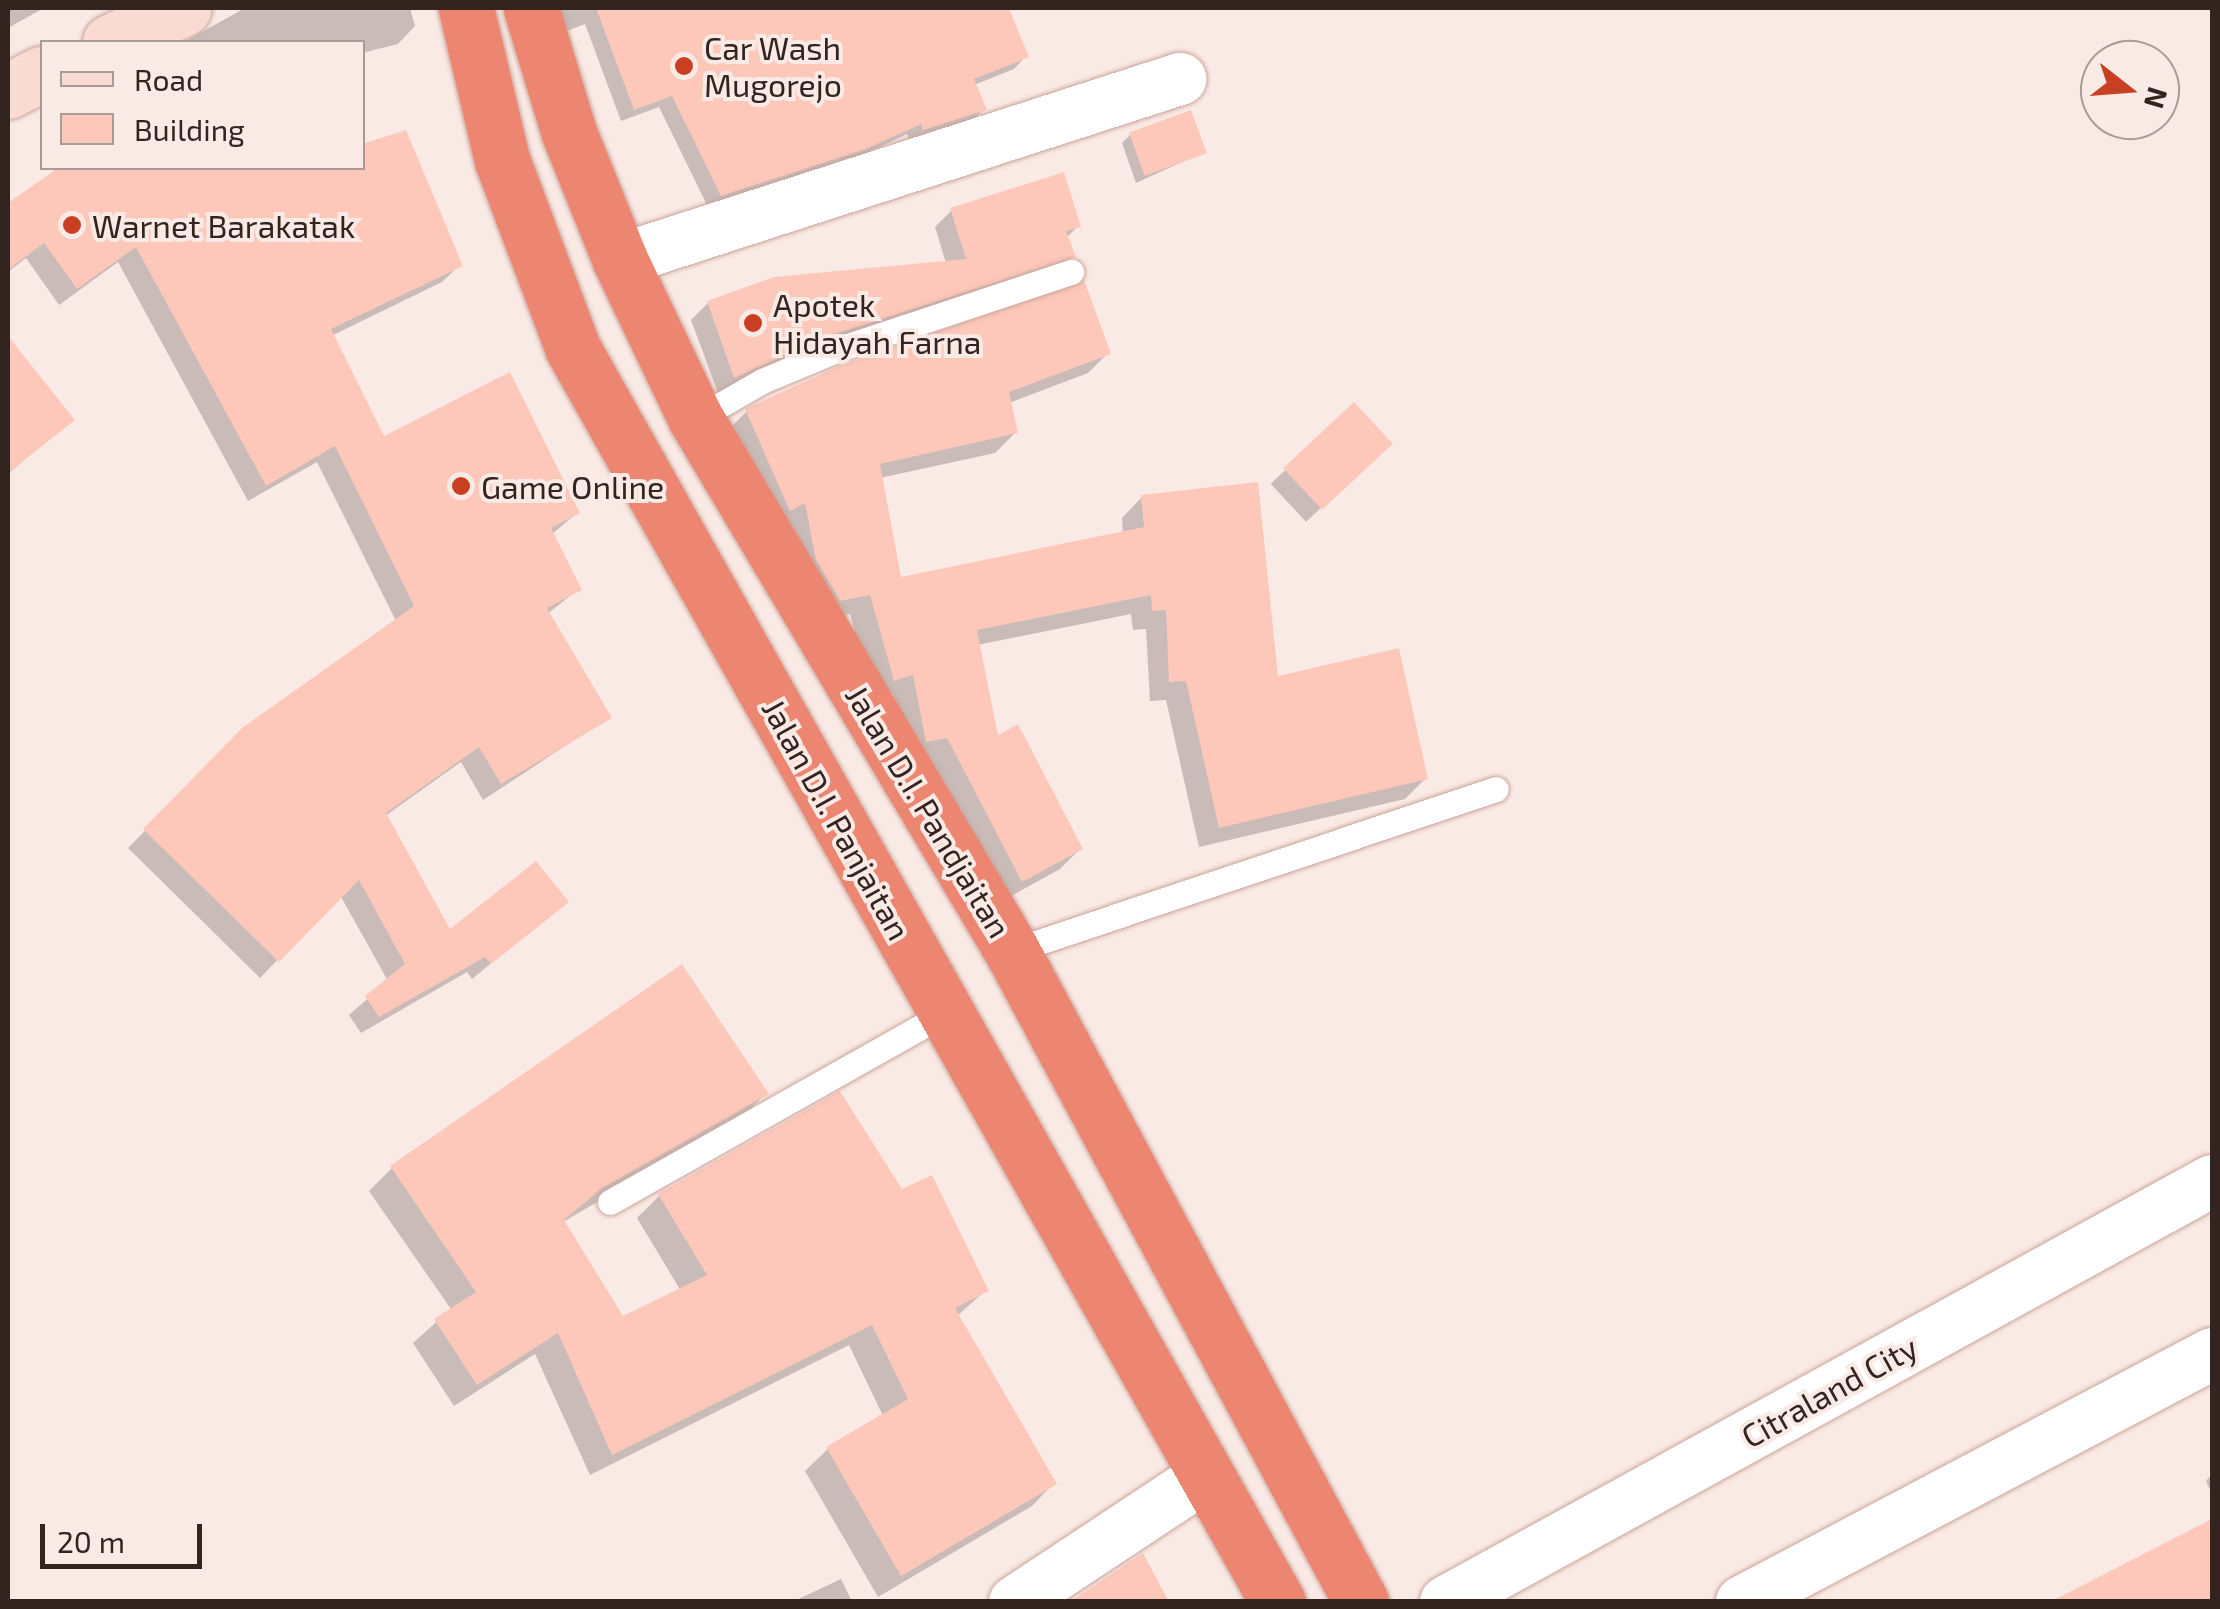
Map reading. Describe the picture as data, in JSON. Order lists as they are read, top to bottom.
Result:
{
  "streets": {
    "highway": ["Jalan D.I. Pandjaitan", "Jalan D.I. Panjaitan"],
    "street": ["Citraland City"]
  },
  "places": [
    "Car Wash Mugorejo",
    "Warnet Barakatak",
    "Apotek Hidayah Farna",
    "Game Online"
  ],
  "legend": ["Road", "Building"],
  "scale_bar": "20 m",
  "north": "right"
}
